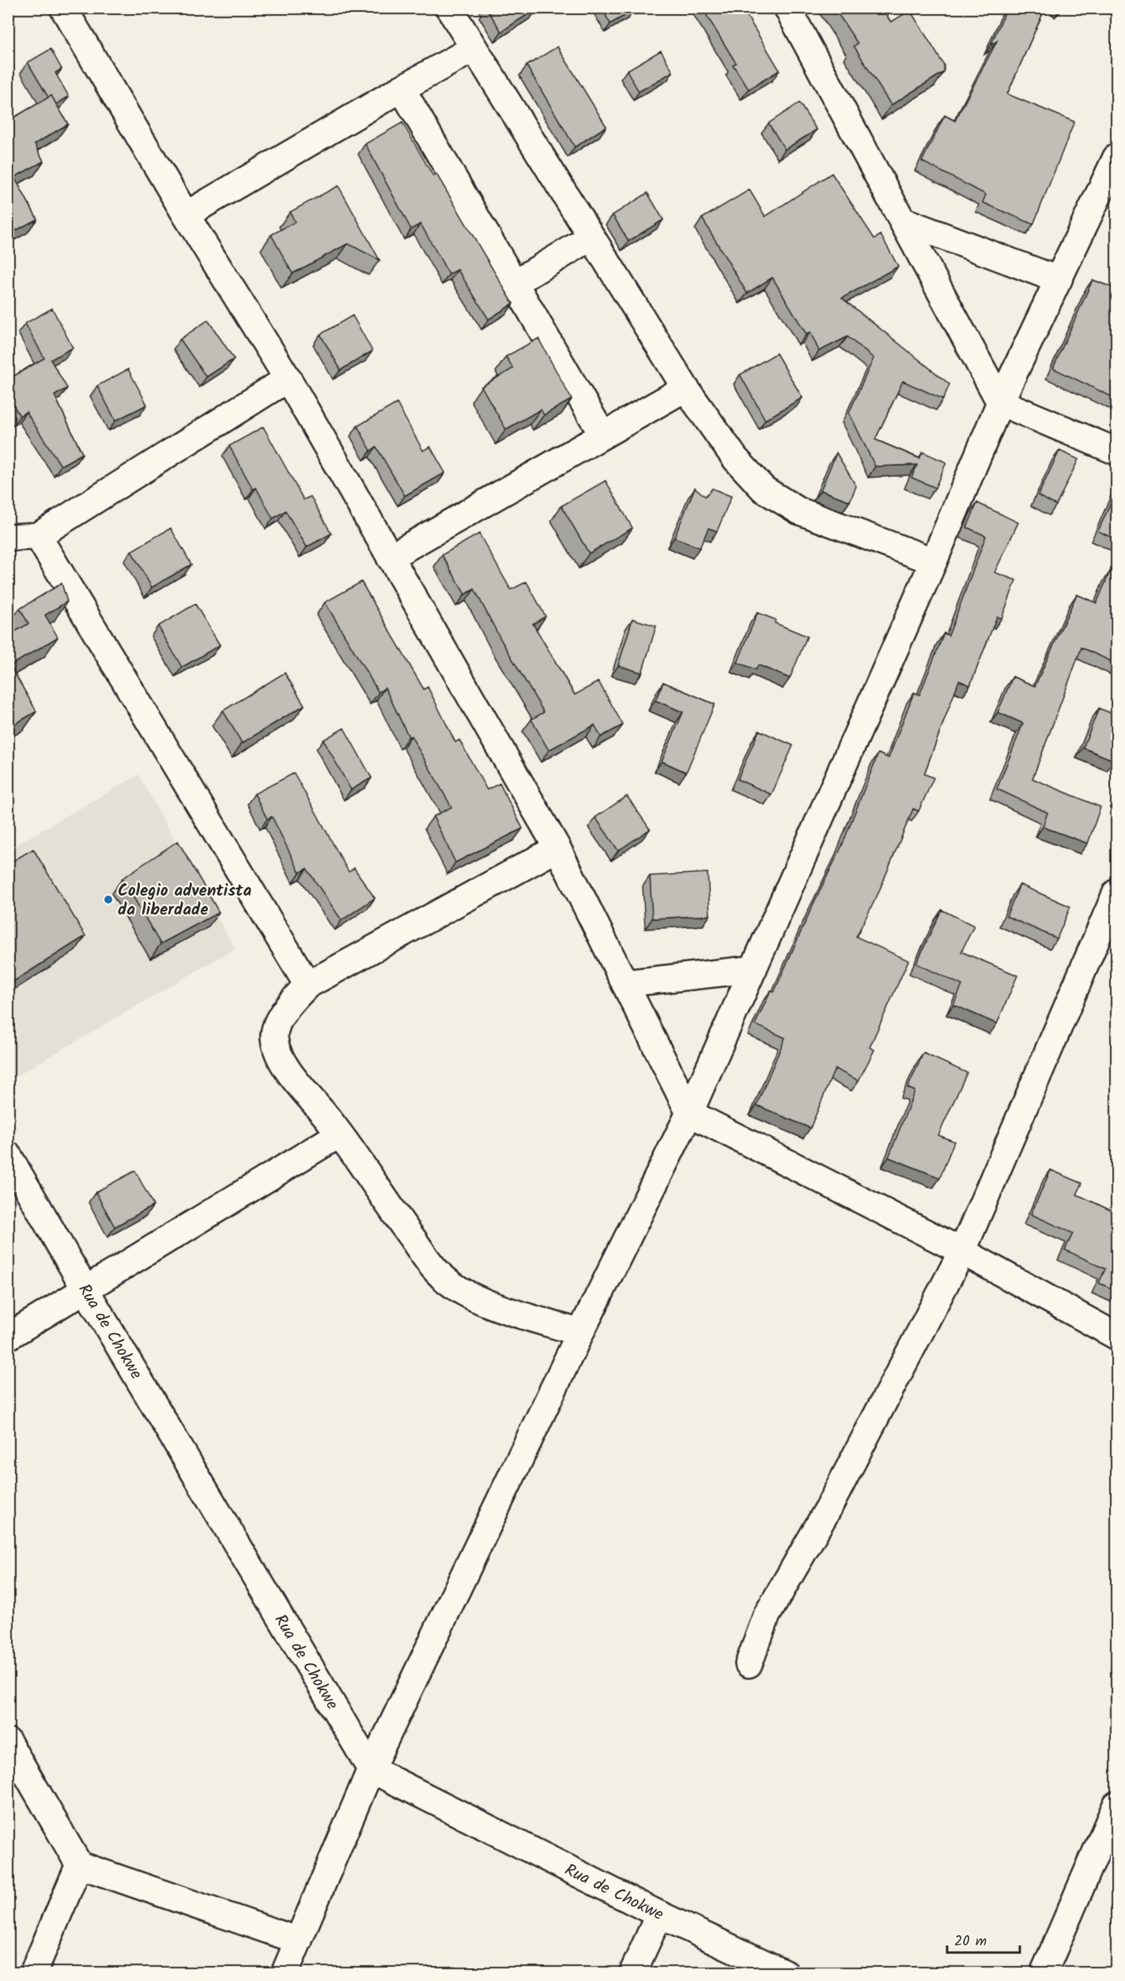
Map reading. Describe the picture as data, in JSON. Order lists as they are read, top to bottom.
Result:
{
  "streets": {
    "street": ["Rua de Chokwe"]
  },
  "places": ["Colegio adventista da liberdade"],
  "scale_bar": "20 m"
}
